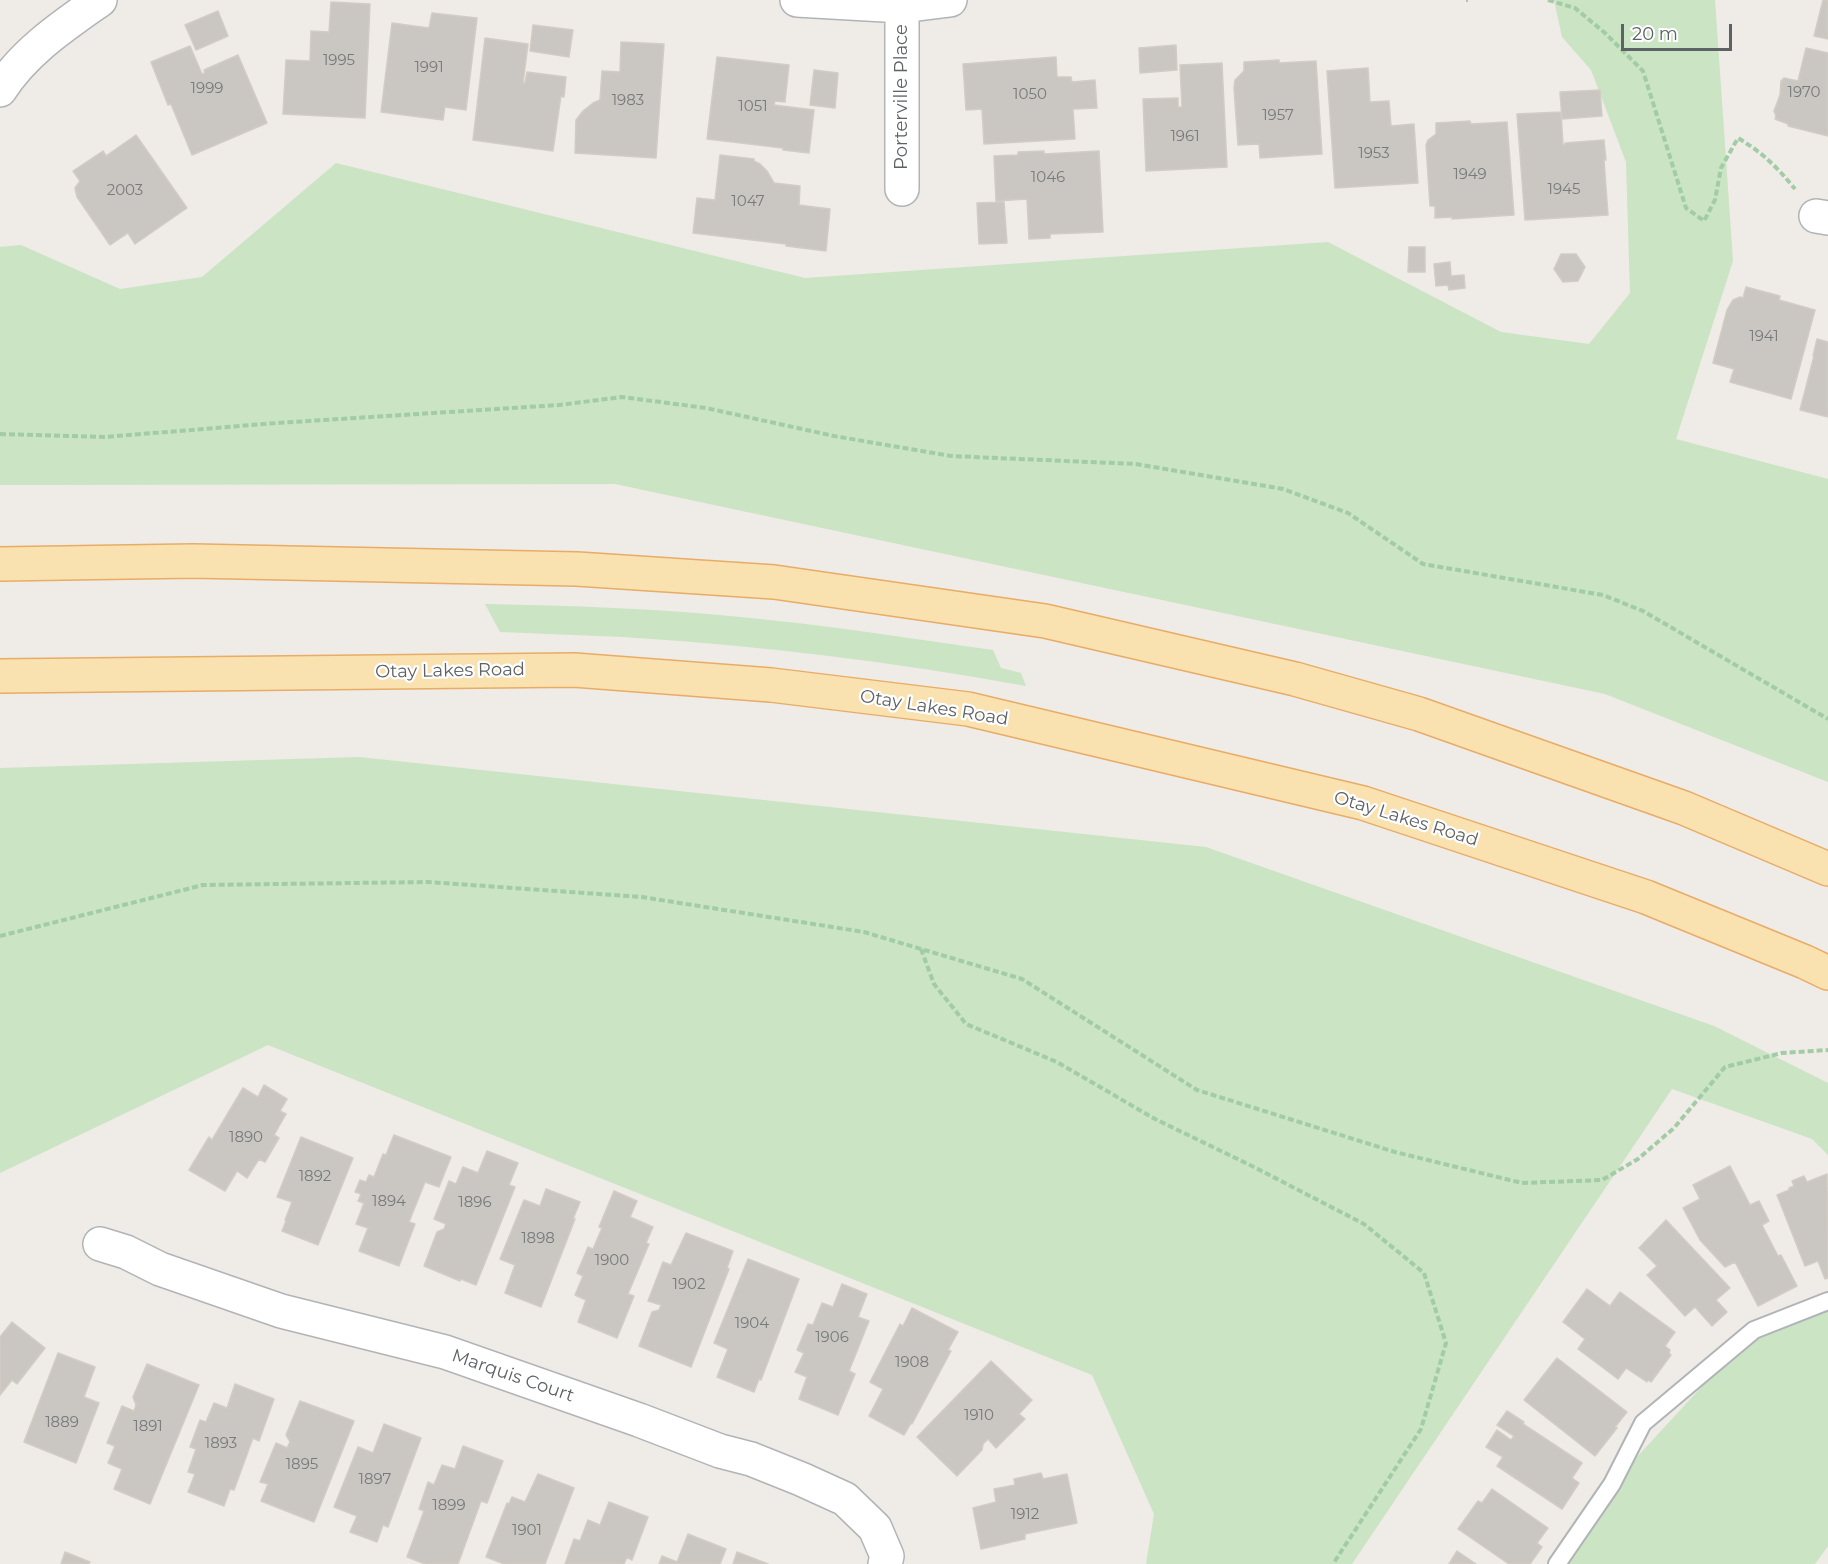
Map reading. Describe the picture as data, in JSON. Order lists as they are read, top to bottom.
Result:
{
  "streets": {
    "main road": ["Otay Lakes Road"],
    "street": ["Porterville Place", "Marquis Court"]
  },
  "house_numbers": [
    "1995",
    "1991",
    "1999",
    "1970",
    "1050",
    "1983",
    "1051",
    "1957",
    "1961",
    "1953",
    "1949",
    "1046",
    "1945",
    "2003",
    "1047",
    "1941",
    "1890",
    "1892",
    "1894",
    "1896",
    "1898",
    "1900",
    "1902",
    "1904",
    "1906",
    "1908",
    "1910",
    "1889",
    "1891",
    "1893",
    "1895",
    "1897",
    "1899",
    "1912",
    "1901"
  ],
  "scale_bar": "20 m"
}
